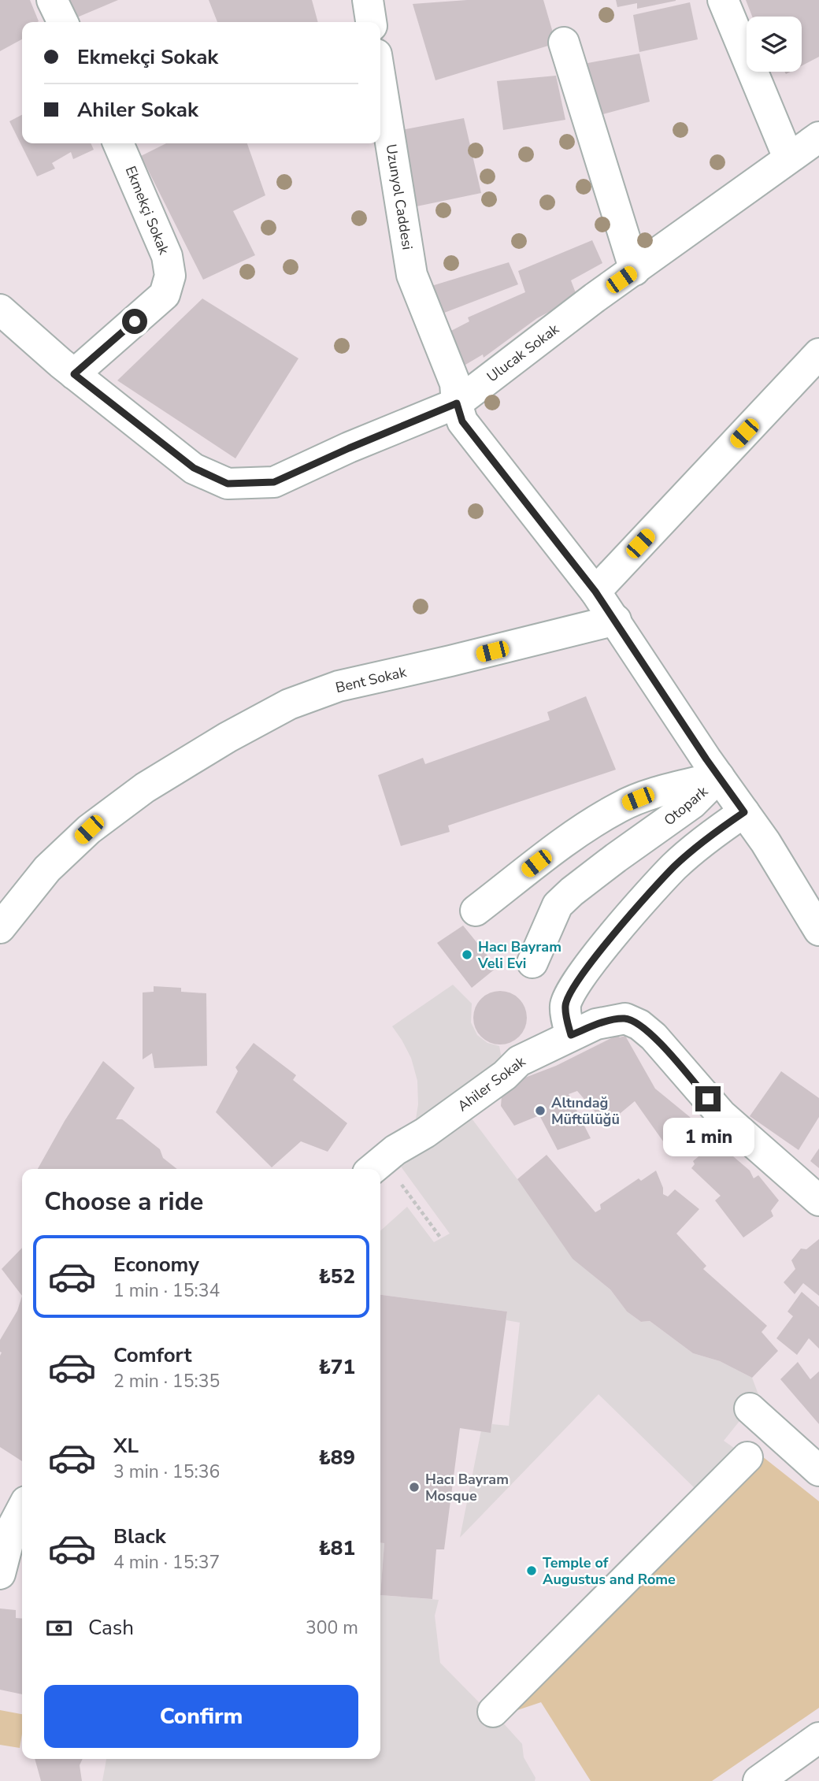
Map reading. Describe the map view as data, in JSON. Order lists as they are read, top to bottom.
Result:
{
  "streets": {
    "street": [
      "Uzunyol Caddesi",
      "Ekmekçi Sokak",
      "Ulucak Sokak",
      "Bent Sokak",
      "Otopark",
      "Ahiler Sokak"
    ]
  },
  "crossings": [
    ["Uzunyol Caddesi", "Ulucak Sokak"],
    ["Uzunyol Caddesi", "Bent Sokak"],
    ["Uzunyol Caddesi", "Otopark"],
    ["Ekmekçi Sokak", "Ulucak Sokak"]
  ],
  "places": [
    "Hacı Bayram Veli Evi",
    "Altındağ Müftülüğü",
    "Hacı Bayram Mosque",
    "Temple of Augustus and Rome"
  ],
  "page": {
    "banner": ["Ekmekçi Sokak", "Ahiler Sokak"],
    "bubble": "1 min",
    "heading": "Choose a ride",
    "list": [
      {
        "name": "Economy",
        "note": "1 min · 15:34",
        "value": "₺52"
      },
      {
        "name": "Comfort",
        "note": "2 min · 15:35",
        "value": "₺71"
      },
      {
        "name": "XL",
        "note": "3 min · 15:36",
        "value": "₺89"
      },
      {
        "name": "Black",
        "note": "4 min · 15:37",
        "value": "₺81"
      }
    ],
    "pay": ["Cash", "300 m"],
    "buttons": "Confirm"
  }
}
